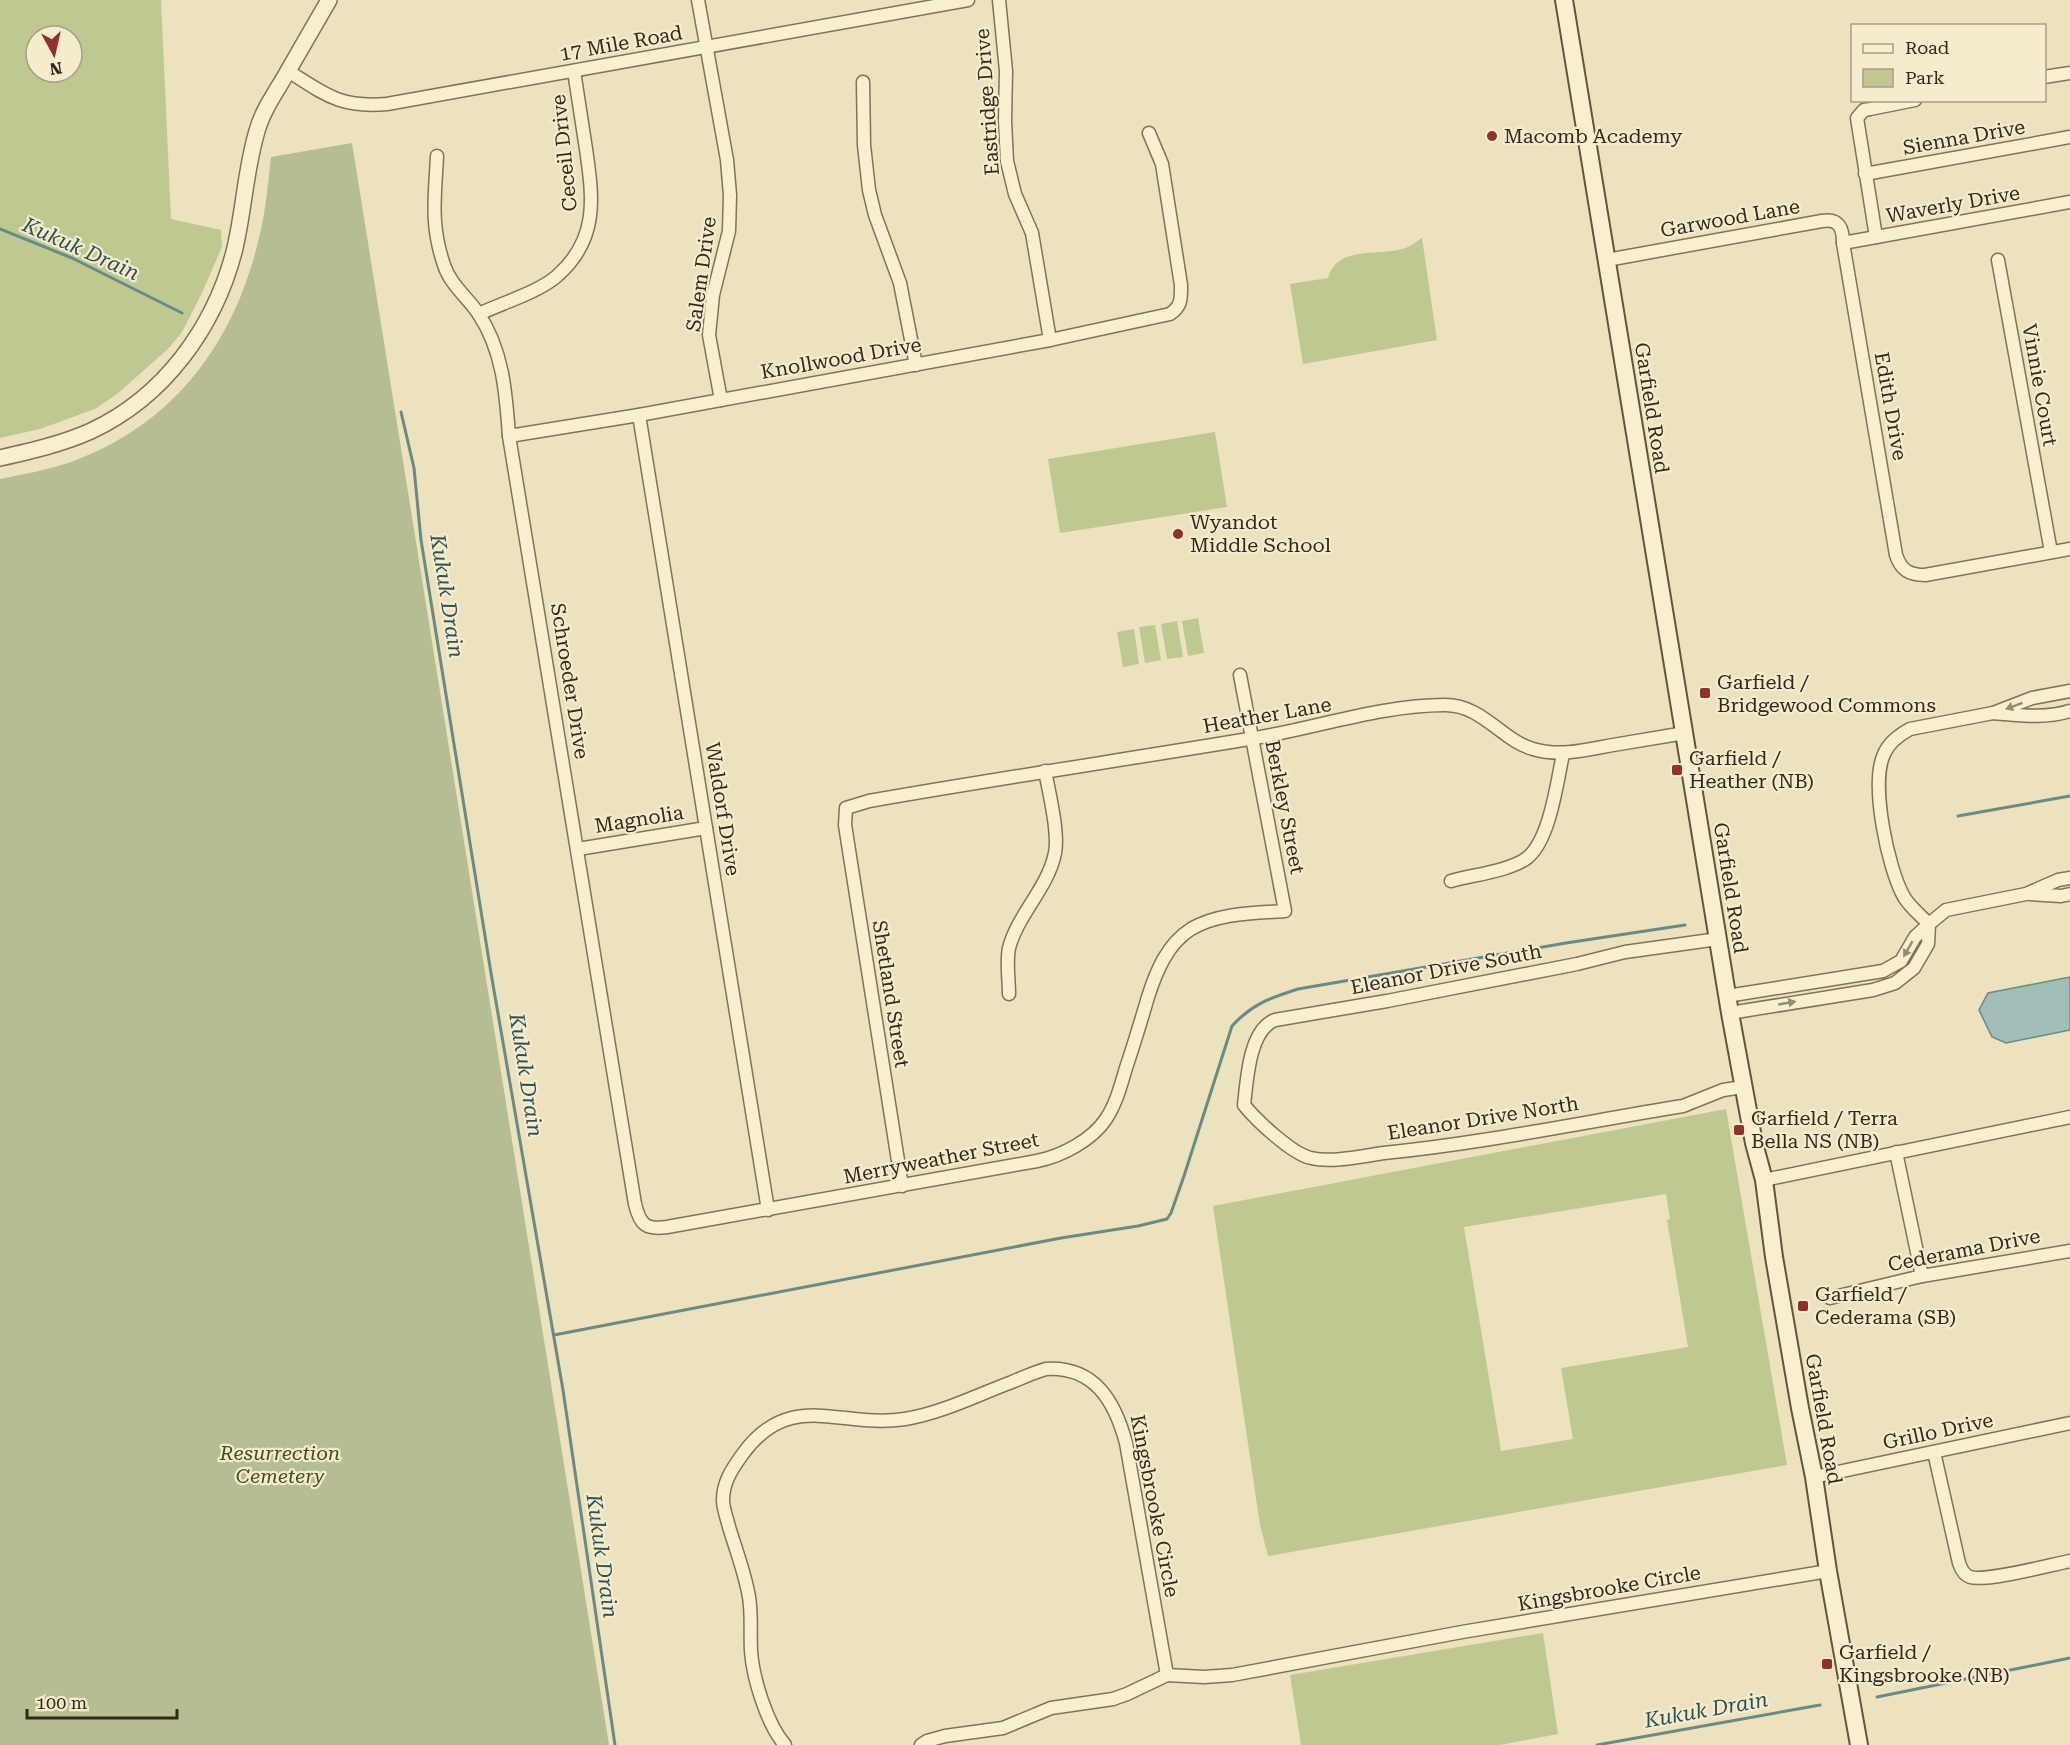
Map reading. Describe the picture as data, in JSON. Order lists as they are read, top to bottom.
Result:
{
  "streets": {
    "main road": ["Garfield Road"],
    "street": [
      "17 Mile Road",
      "Eastridge Drive",
      "Sienna Drive",
      "Ceceil Drive",
      "Waverly Drive",
      "Garwood Lane",
      "Salem Drive",
      "Knollwood Drive",
      "Vinnie Court",
      "Edith Drive",
      "Schroeder Drive",
      "Heather Lane",
      "Berkley Street",
      "Waldorf Drive",
      "Magnolia",
      "Eleanor Drive South",
      "Shetland Street",
      "Eleanor Drive North",
      "Merryweather Street",
      "Cederama Drive",
      "Grillo Drive",
      "Kingsbrooke Circle"
    ]
  },
  "crossings": [
    ["17 Mile Road", "Ceceil Drive"],
    ["17 Mile Road", "Salem Drive"],
    ["Eastridge Drive", "Knollwood Drive"],
    ["Ceceil Drive", "Schroeder Drive"],
    ["Waverly Drive", "Garwood Lane"],
    ["Waverly Drive", "Edith Drive"],
    ["Garwood Lane", "Edith Drive"],
    ["Garwood Lane", "Garfield Road"],
    ["Salem Drive", "Knollwood Drive"],
    ["Knollwood Drive", "Schroeder Drive"],
    ["Knollwood Drive", "Waldorf Drive"],
    ["Vinnie Court", "Edith Drive"],
    ["Garfield Road", "Heather Lane"],
    ["Garfield Road", "Eleanor Drive South"],
    ["Garfield Road", "Eleanor Drive North"],
    ["Garfield Road", "Grillo Drive"],
    ["Garfield Road", "Kingsbrooke Circle"],
    ["Schroeder Drive", "Magnolia"],
    ["Schroeder Drive", "Merryweather Street"],
    ["Heather Lane", "Berkley Street"],
    ["Heather Lane", "Shetland Street"],
    ["Berkley Street", "Merryweather Street"],
    ["Waldorf Drive", "Magnolia"],
    ["Waldorf Drive", "Merryweather Street"],
    ["Eleanor Drive South", "Eleanor Drive North"],
    ["Shetland Street", "Merryweather Street"]
  ],
  "water": ["Kukuk Drain"],
  "parks": ["Resurrection Cemetery"],
  "places": {
    "other": ["Macomb Academy", "Wyandot Middle School"],
    "transit": [
      "Garfield / Bridgewood Commons",
      "Garfield / Heather (NB)",
      "Garfield / Terra Bella NS (NB)",
      "Garfield / Cederama (SB)",
      "Garfield / Kingsbrooke (NB)"
    ]
  },
  "legend": ["Road", "Park"],
  "scale_bar": "100 m",
  "north": "bottom"
}
